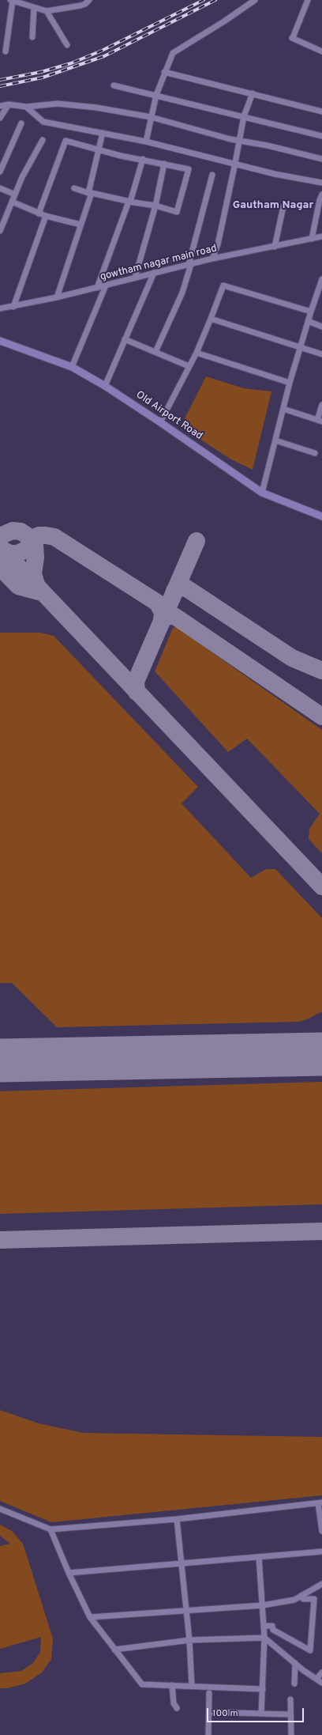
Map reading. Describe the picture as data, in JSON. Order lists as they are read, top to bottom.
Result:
{
  "streets": {
    "main road": ["Old Airport Road"],
    "street": ["gowtham nagar main road"]
  },
  "districts": ["Gautham Nagar"],
  "scale_bar": "100 m"
}
